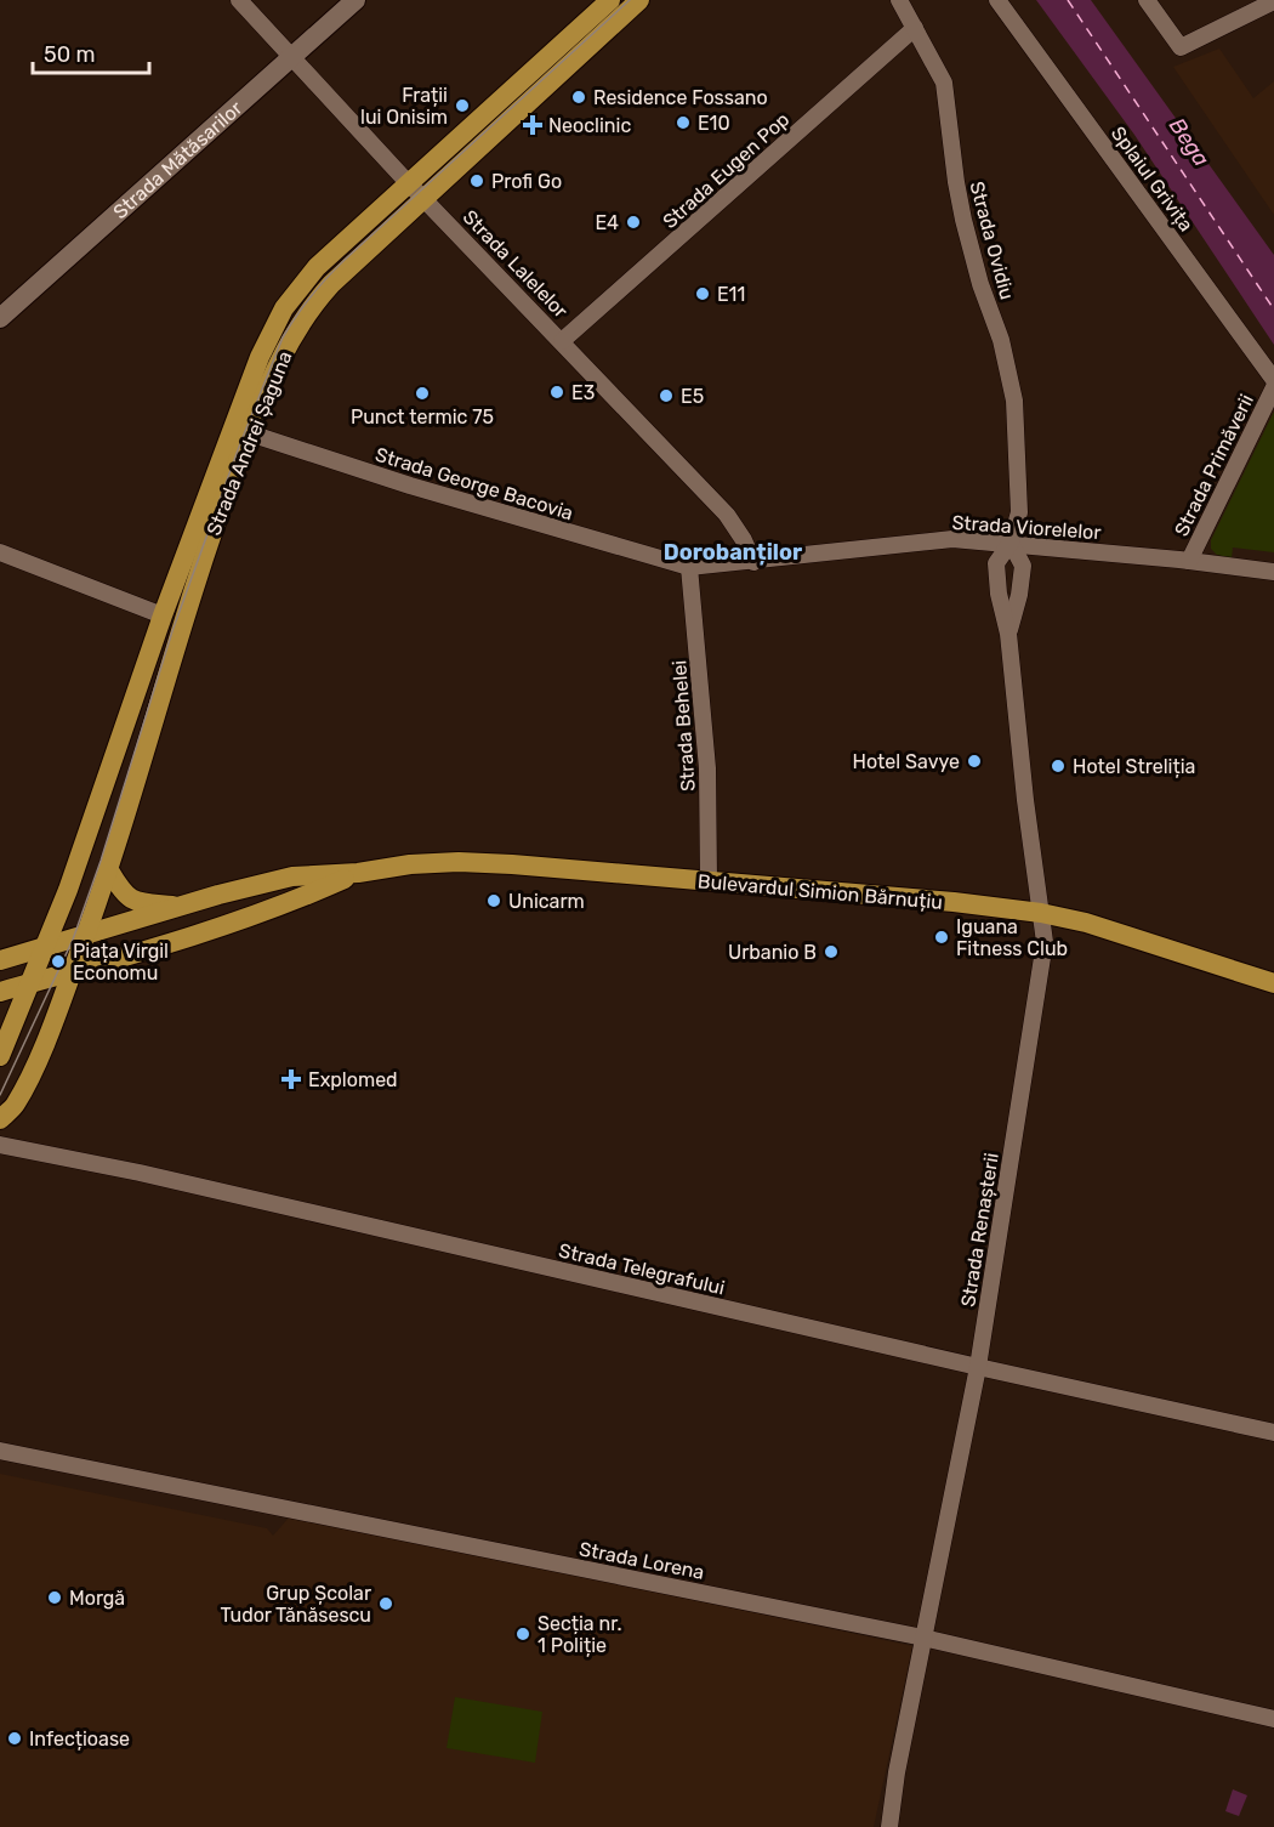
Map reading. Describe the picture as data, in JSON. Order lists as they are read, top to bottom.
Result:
{
  "streets": {
    "main road": ["Strada Andrei Șaguna", "Bulevardul Simion Bărnuțiu"],
    "street": [
      "Strada Mătăsarilor",
      "Strada Eugen Pop",
      "Splaiul Grivița",
      "Strada Ovidiu",
      "Strada Lalelelor",
      "Strada Primăverii",
      "Strada George Bacovia",
      "Strada Viorelelor",
      "Strada Behelei",
      "Strada Renașterii",
      "Strada Telegrafului",
      "Strada Lorena"
    ]
  },
  "crossings": [
    ["Strada Mătăsarilor", "Strada Lalelelor"],
    ["Strada Eugen Pop", "Strada Ovidiu"],
    ["Strada Eugen Pop", "Strada Lalelelor"],
    ["Strada Ovidiu", "Strada Viorelelor"],
    ["Strada Ovidiu", "Strada Renașterii"],
    ["Strada Lalelelor", "Strada Andrei Șaguna"],
    ["Strada Lalelelor", "Strada Viorelelor"],
    ["Strada Andrei Șaguna", "Strada George Bacovia"],
    ["Strada Andrei Șaguna", "Bulevardul Simion Bărnuțiu"],
    ["Strada Primăverii", "Strada Viorelelor"],
    ["Strada George Bacovia", "Strada Viorelelor"],
    ["Strada George Bacovia", "Strada Behelei"],
    ["Strada Viorelelor", "Strada Behelei"],
    ["Strada Viorelelor", "Strada Renașterii"],
    ["Strada Behelei", "Bulevardul Simion Bărnuțiu"],
    ["Bulevardul Simion Bărnuțiu", "Strada Renașterii"],
    ["Strada Renașterii", "Strada Telegrafului"],
    ["Strada Renașterii", "Strada Lorena"]
  ],
  "districts": ["Dorobanților"],
  "water": ["Bega"],
  "places": {
    "other": [
      "Residence Fossano",
      "Frații lui Onisim",
      "E10",
      "Profi Go",
      "E4",
      "E11",
      "E3",
      "Punct termic 75",
      "E5",
      "Hotel Savye",
      "Hotel Streliția",
      "Unicarm",
      "Iguana Fitness Club",
      "Urbanio B",
      "Piața Virgil Economu",
      "Morgă",
      "Grup Școlar Tudor Tănăsescu",
      "Secția nr. 1 Poliție",
      "Infecțioase"
    ],
    "health": ["Neoclinic", "Explomed"]
  },
  "scale_bar": "50 m"
}
